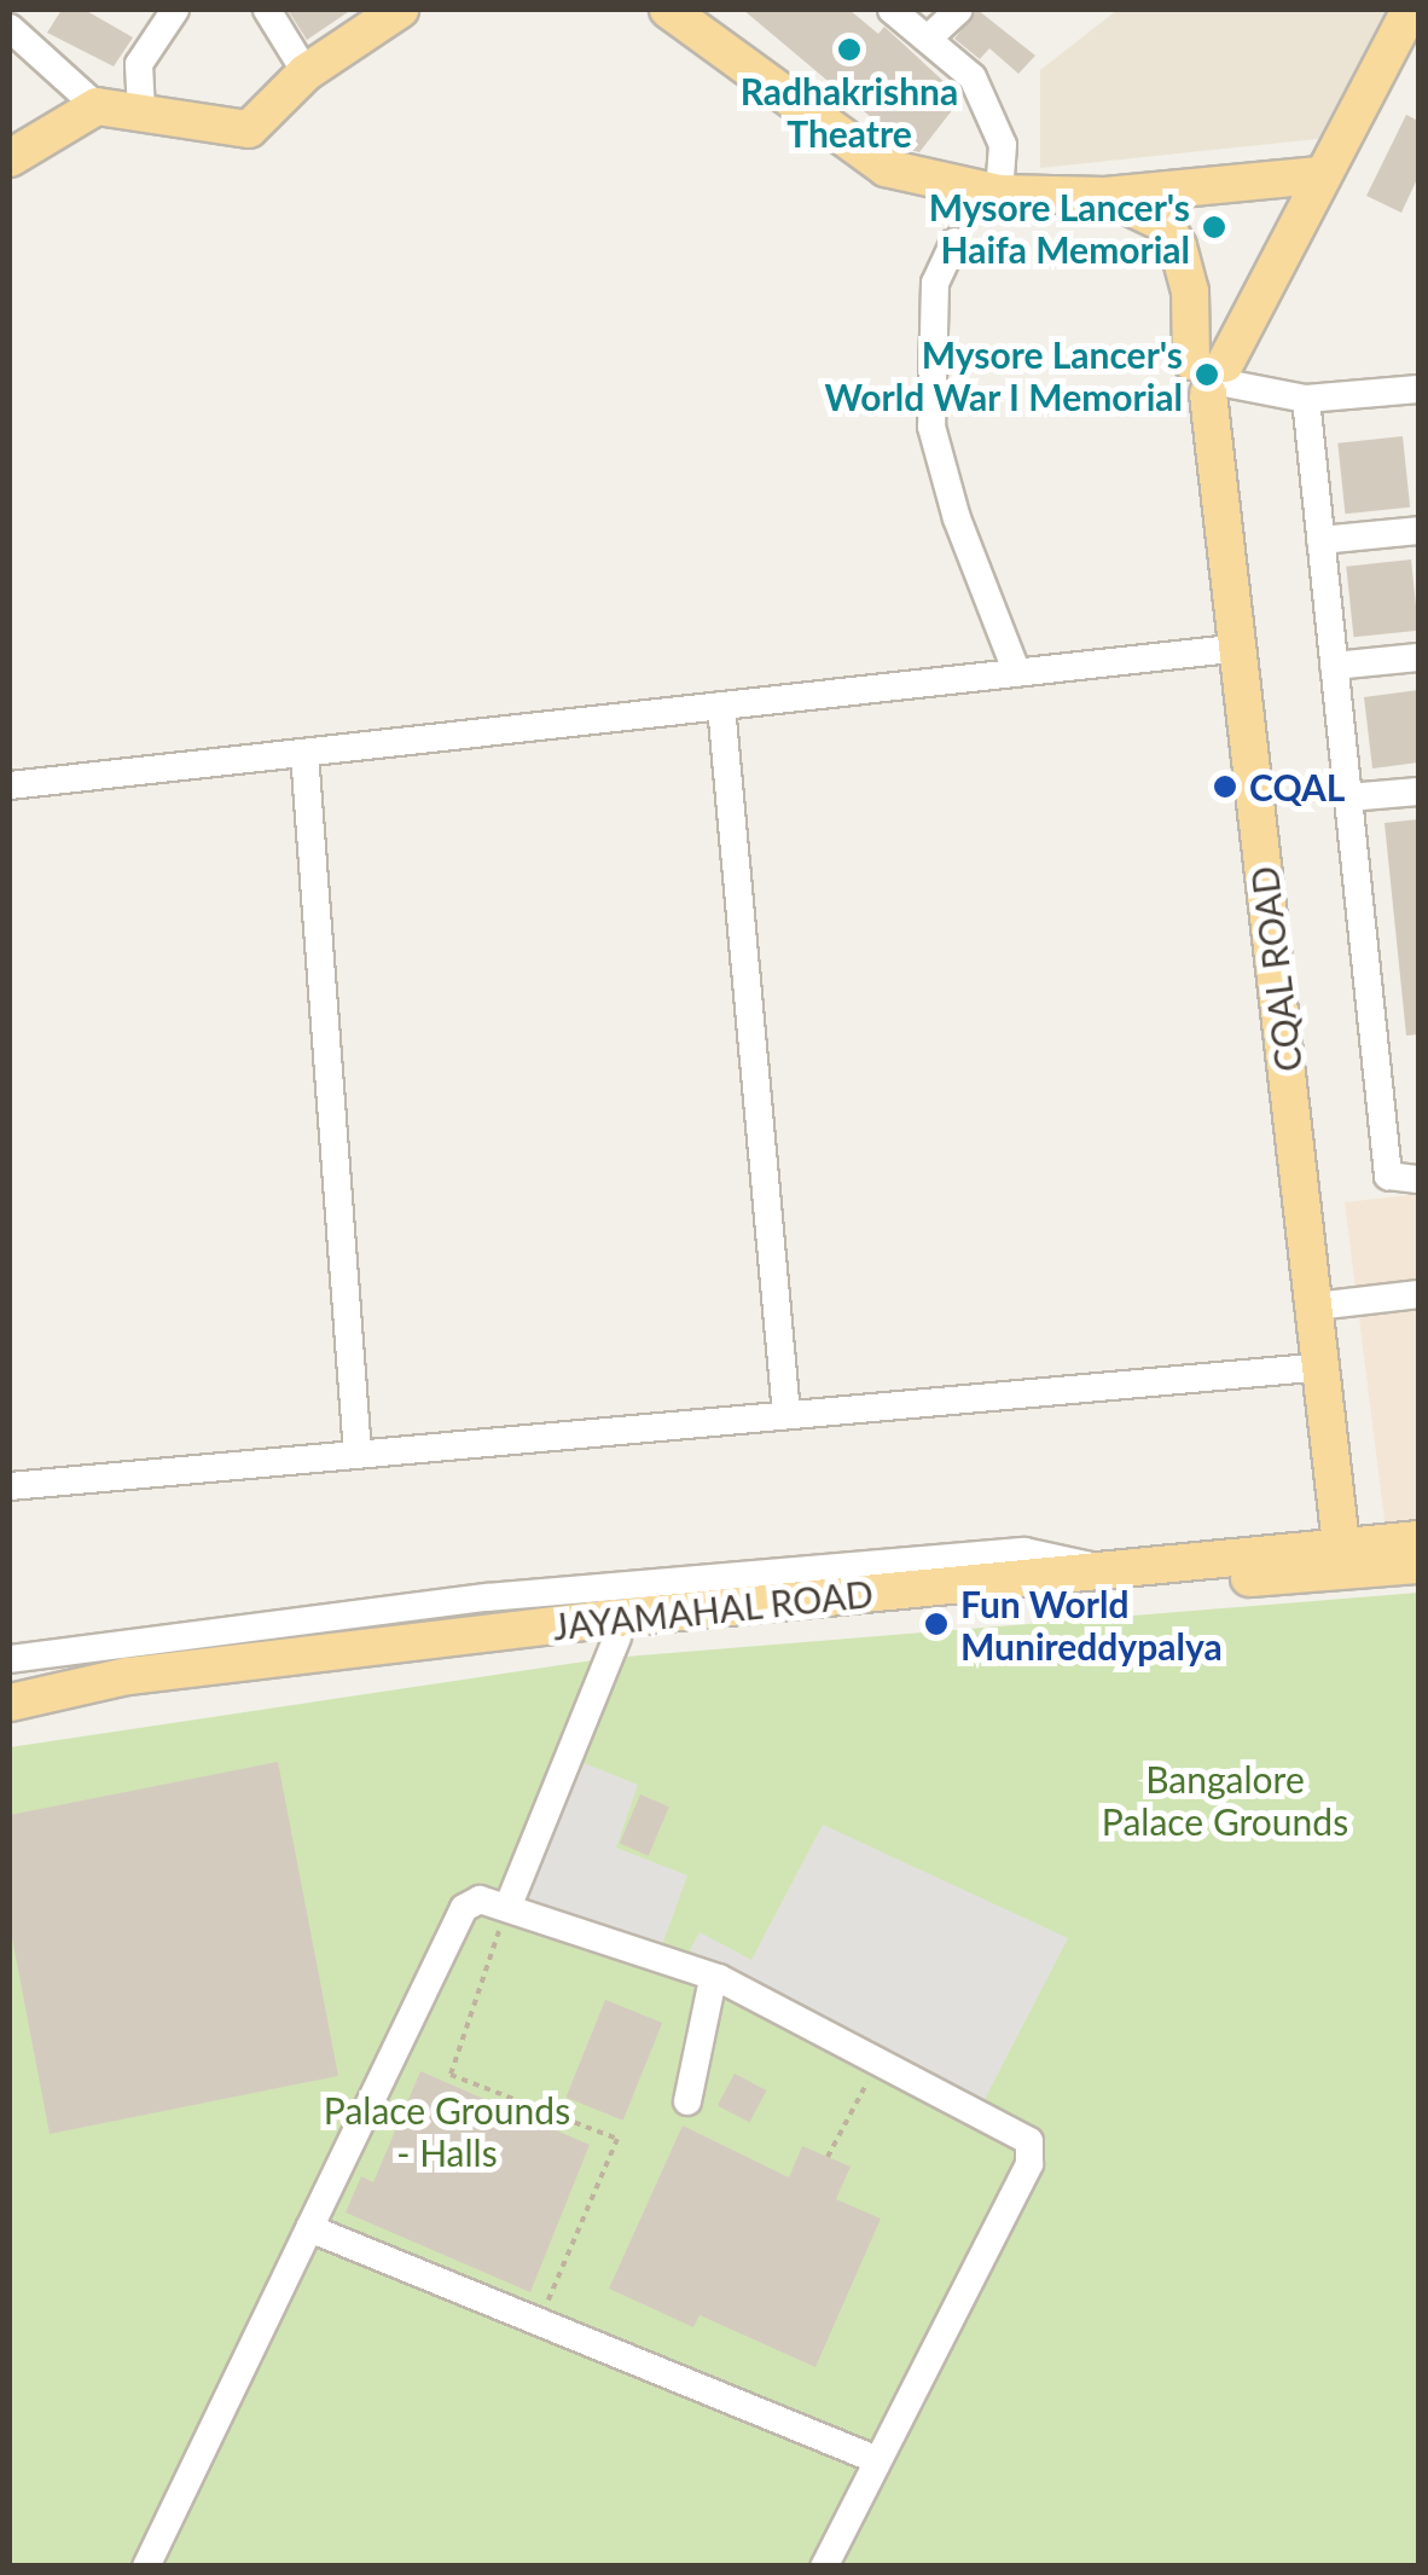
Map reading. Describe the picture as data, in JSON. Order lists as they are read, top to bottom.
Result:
{
  "streets": {
    "main road": ["CQAL ROAD", "JAYAMAHAL ROAD"]
  },
  "crossings": [
    ["CQAL ROAD", "JAYAMAHAL ROAD"]
  ],
  "parks": ["Bangalore Palace Grounds", "Palace Grounds - Halls"],
  "places": [
    "Radhakrishna Theatre",
    "Mysore Lancer's Haifa Memorial",
    "Mysore Lancer's World War I Memorial",
    "CQAL",
    "Fun World Munireddypalya"
  ]
}
